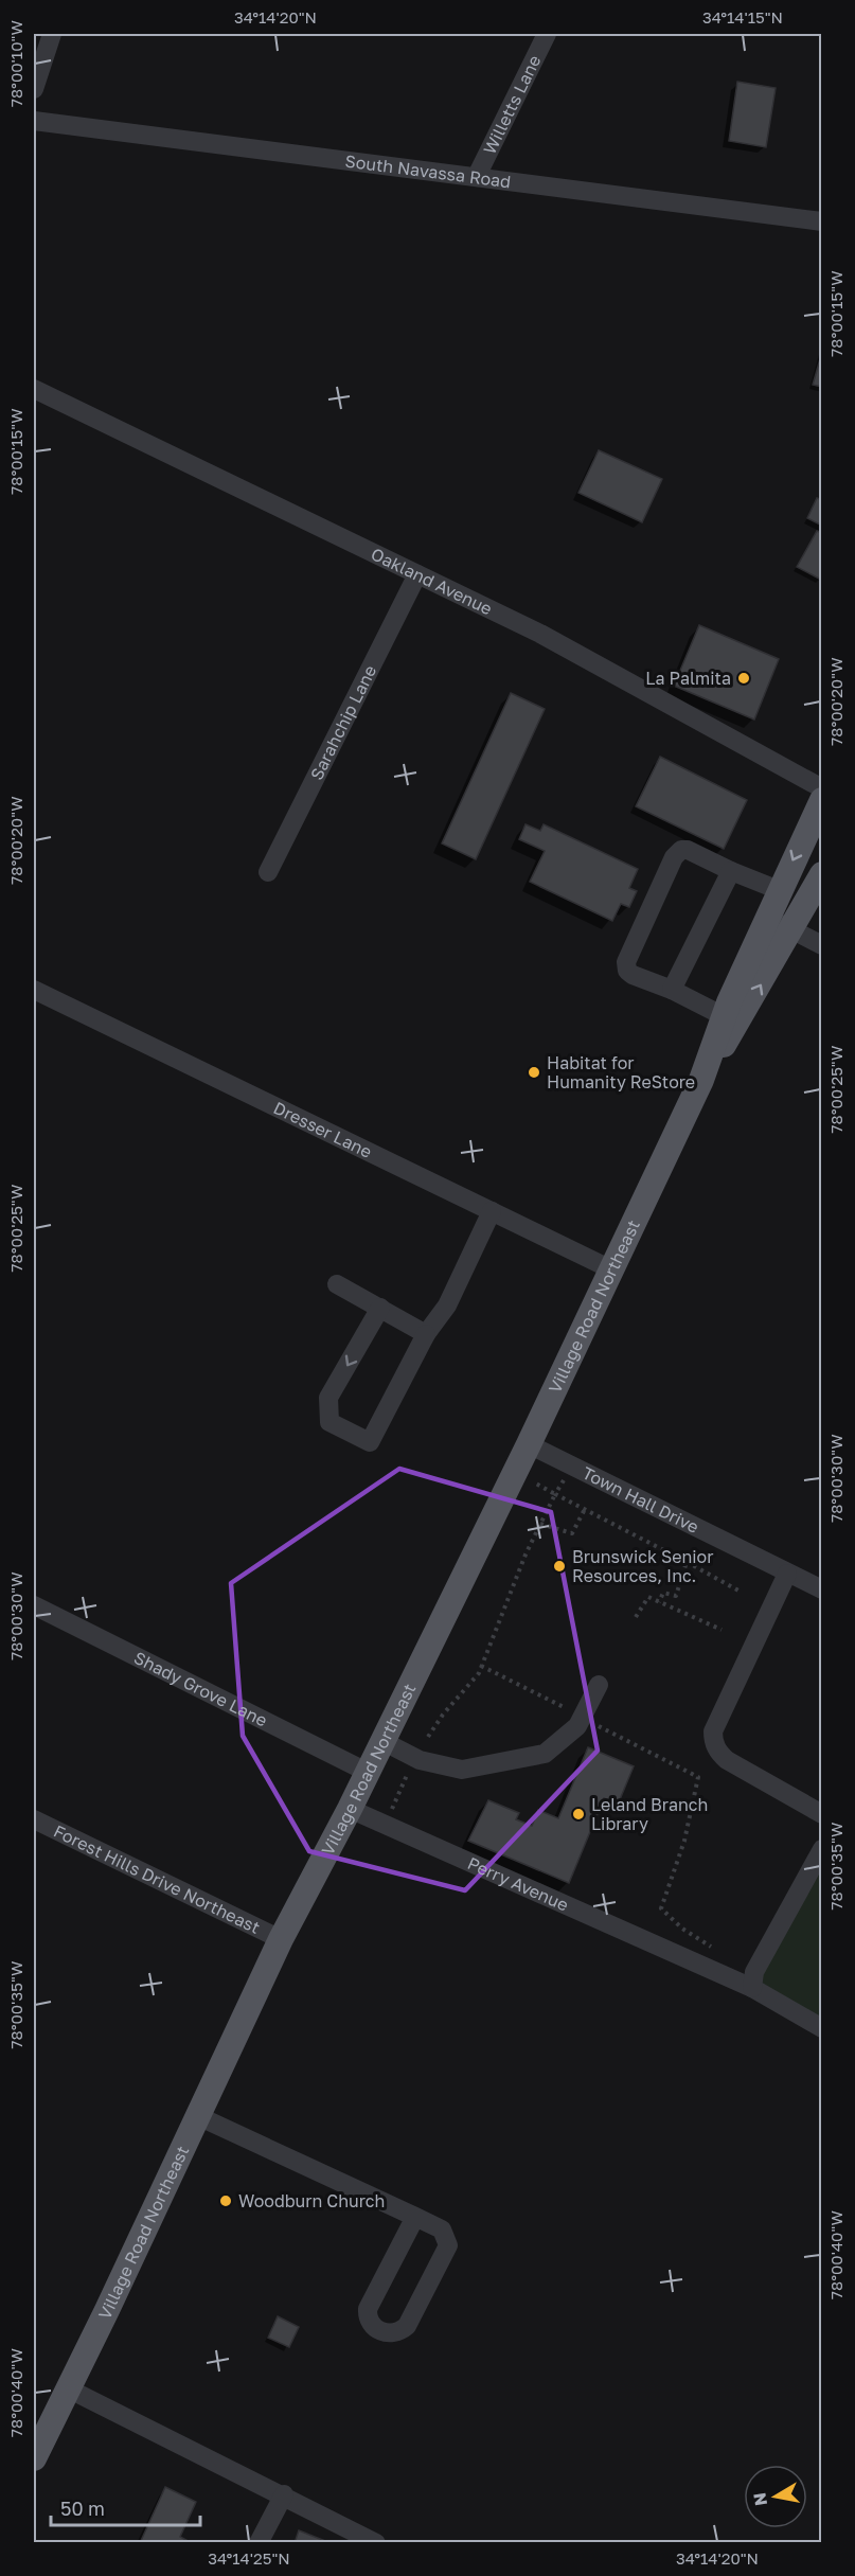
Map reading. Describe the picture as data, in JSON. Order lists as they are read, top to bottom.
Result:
{
  "streets": {
    "main road": ["Village Road Northeast"],
    "street": [
      "Willetts Lane",
      "South Navassa Road",
      "Oakland Avenue",
      "Sarahchip Lane",
      "Dresser Lane",
      "Town Hall Drive",
      "Shady Grove Lane",
      "Forest Hills Drive Northeast",
      "Perry Avenue"
    ]
  },
  "crossings": [
    ["Willetts Lane", "South Navassa Road"],
    ["Oakland Avenue", "Sarahchip Lane"],
    ["Dresser Lane", "Village Road Northeast"],
    ["Village Road Northeast", "Town Hall Drive"],
    ["Village Road Northeast", "Shady Grove Lane"],
    ["Village Road Northeast", "Forest Hills Drive Northeast"],
    ["Village Road Northeast", "Perry Avenue"]
  ],
  "places": [
    "La Palmita",
    "Habitat for Humanity ReStore",
    "Brunswick Senior Resources, Inc.",
    "Leland Branch Library",
    "Woodburn Church"
  ],
  "scale_bar": "50 m",
  "north": "left",
  "coordinates": [
    "34°14'20\"N",
    "34°14'15\"N",
    "78°00'10\"W",
    "78°00'15\"W",
    "78°00'20\"W",
    "78°00'25\"W",
    "78°00'30\"W",
    "78°00'35\"W",
    "78°00'40\"W",
    "34°14'25\"N"
  ]
}
